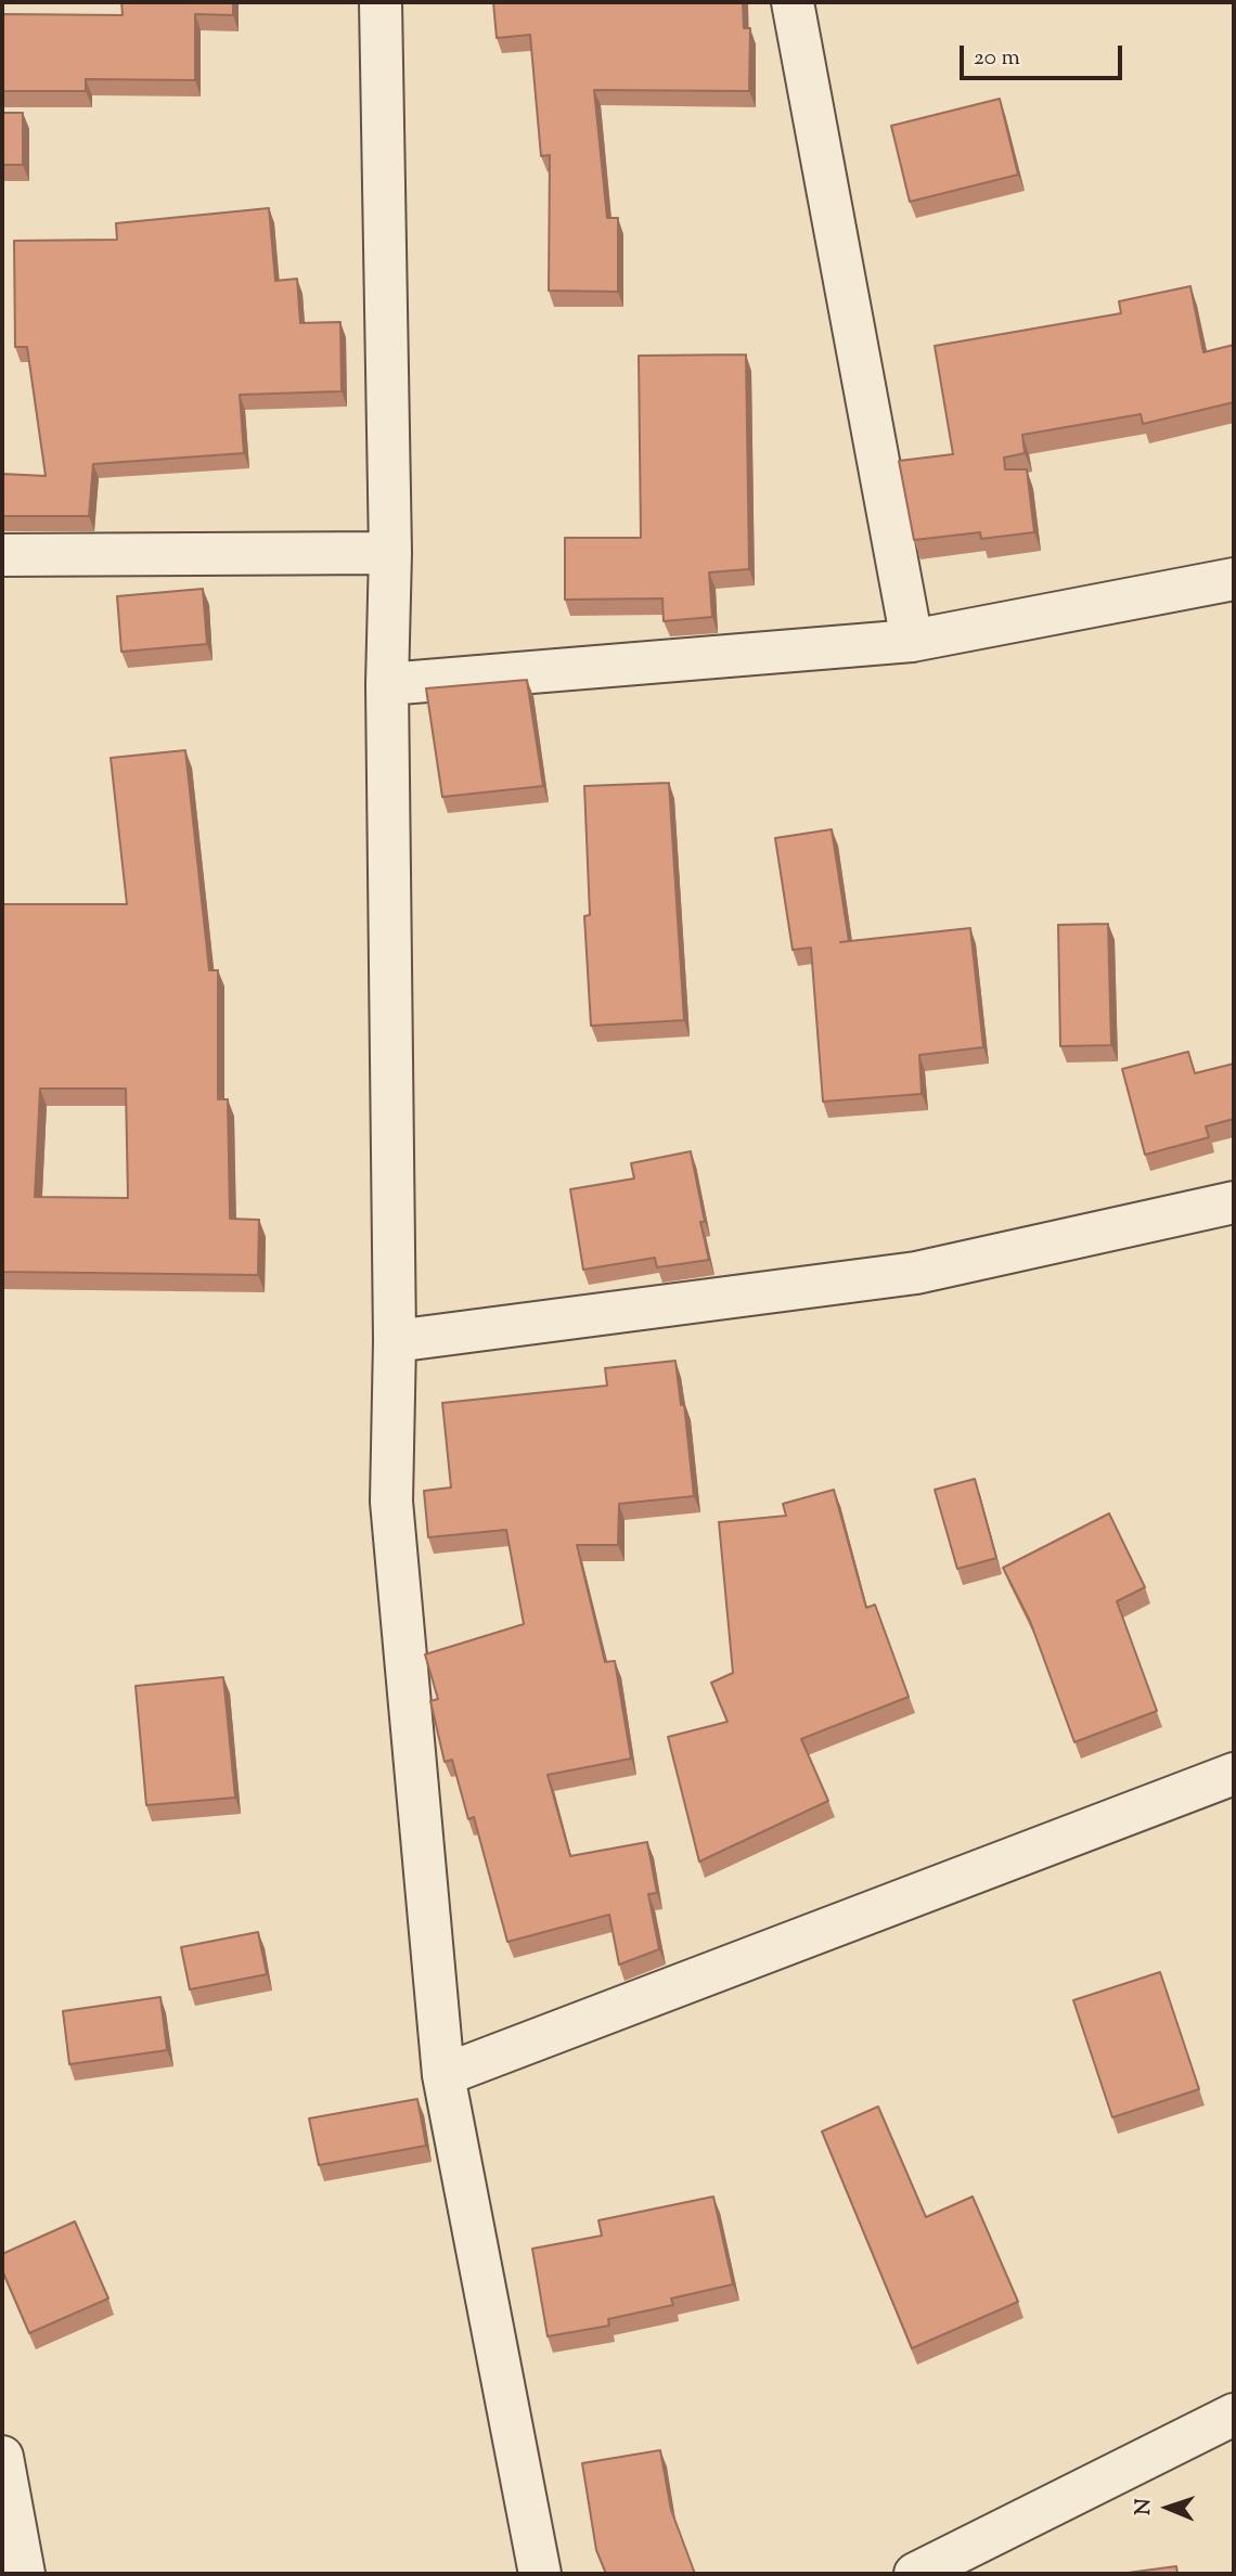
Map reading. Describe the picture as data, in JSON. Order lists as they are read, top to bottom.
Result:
{
  "scale_bar": "20 m",
  "north": "left"
}
